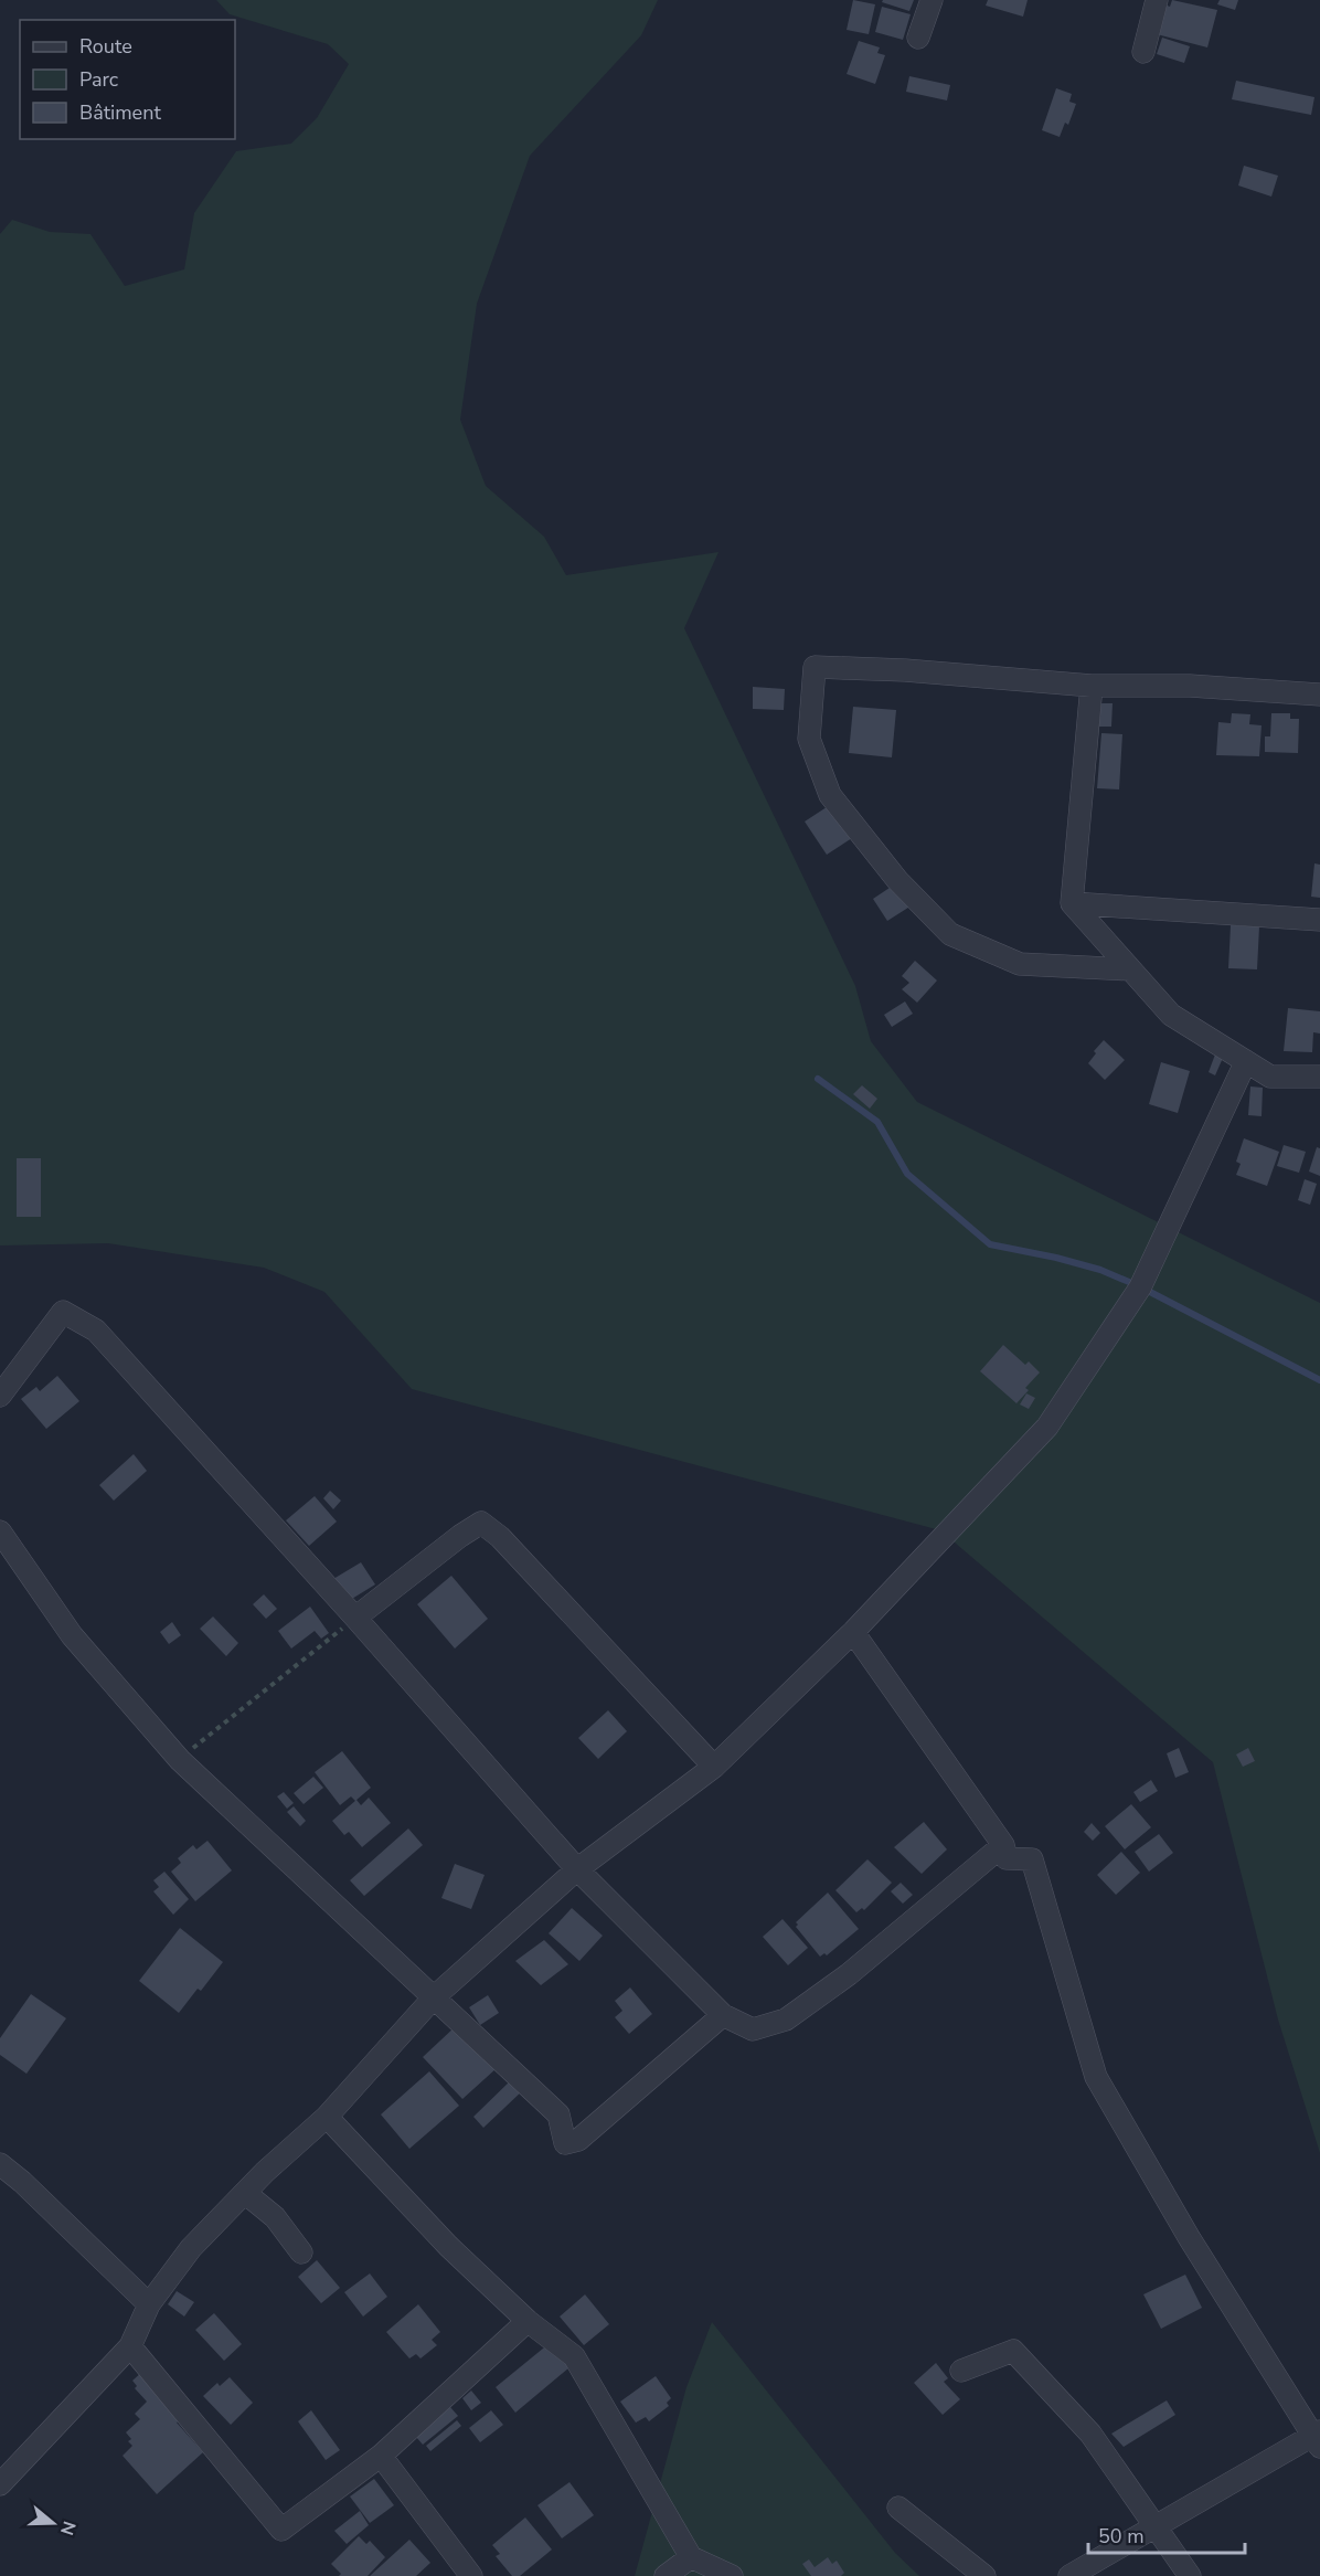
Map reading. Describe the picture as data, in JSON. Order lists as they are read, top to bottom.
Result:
{
  "legend": ["Route", "Parc", "Bâtiment"],
  "scale_bar": "50 m",
  "north": "right"
}
